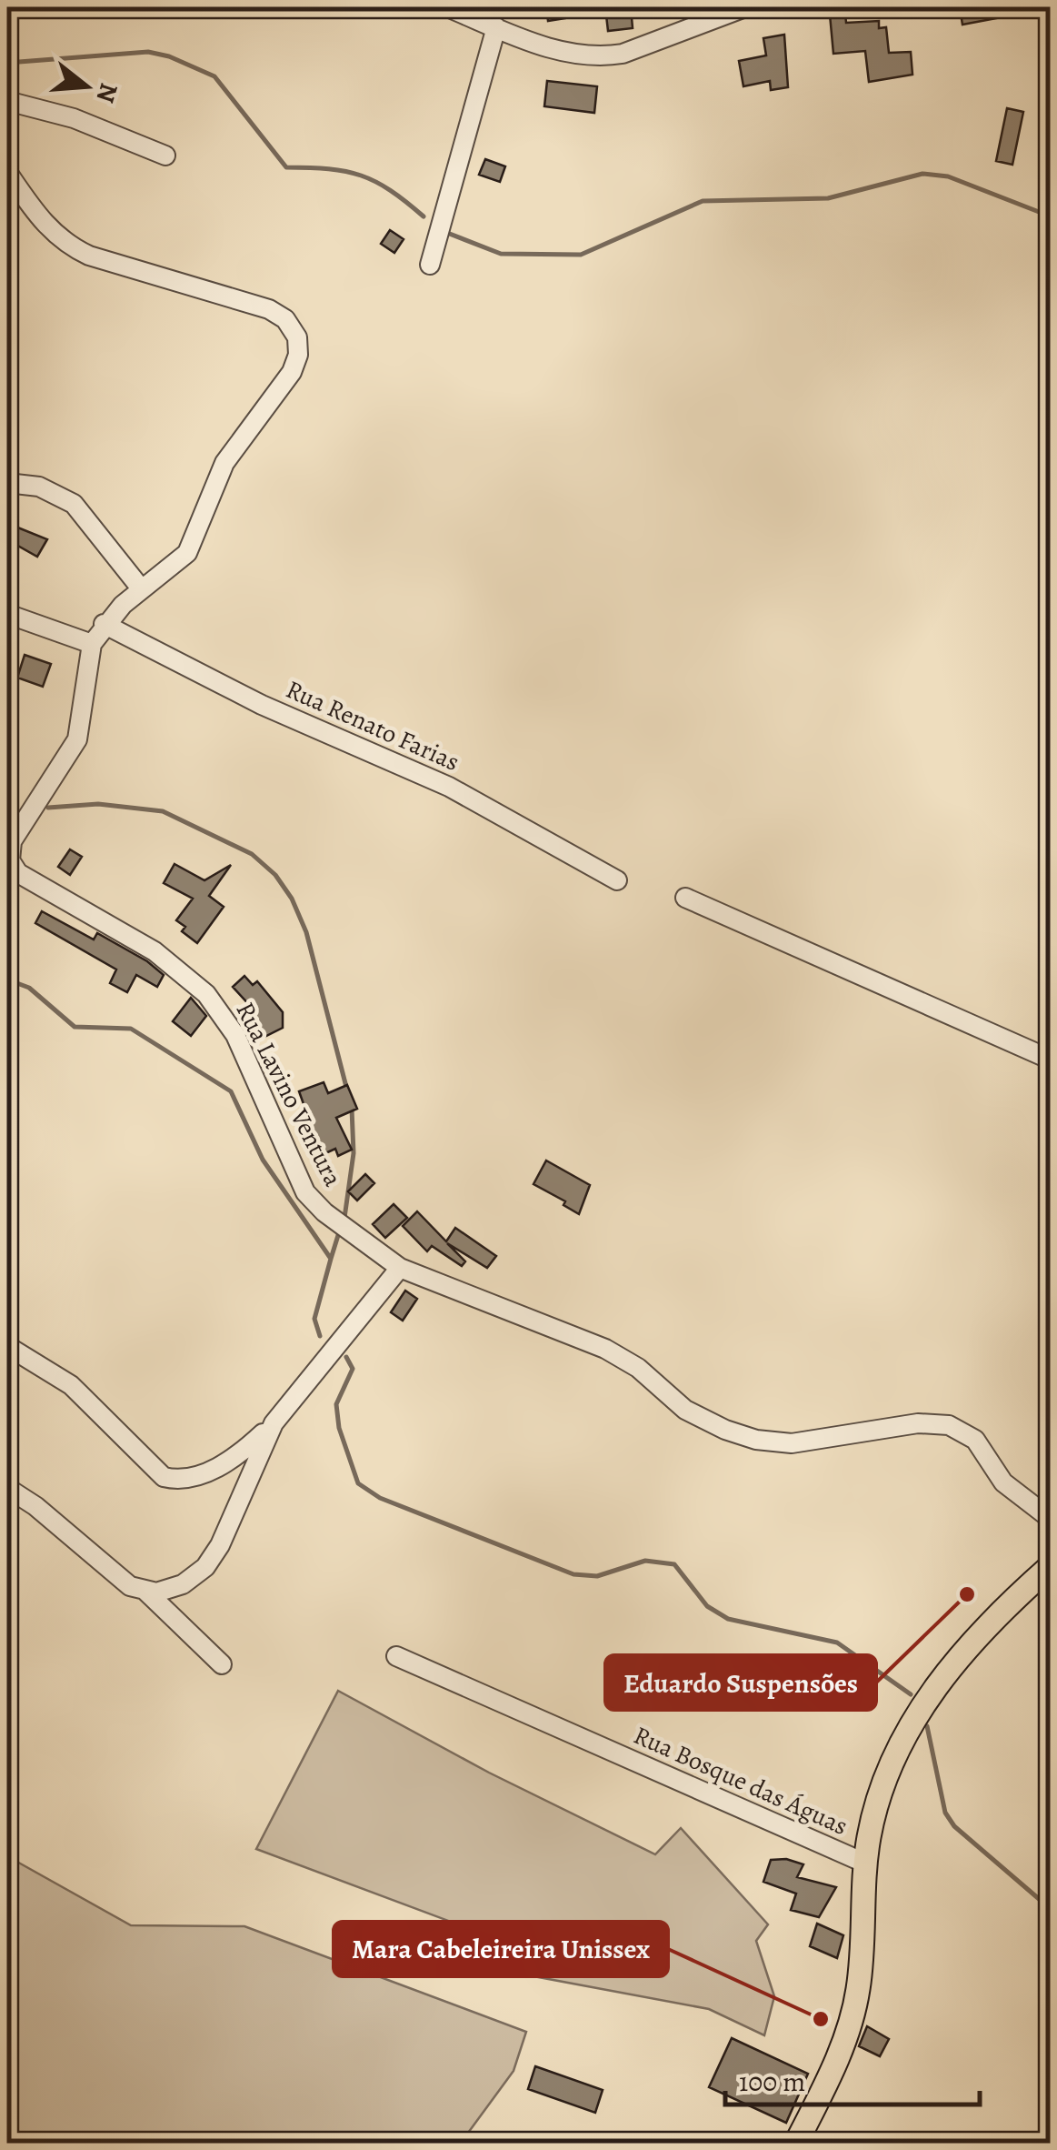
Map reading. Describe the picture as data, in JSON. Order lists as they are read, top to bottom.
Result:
{
  "streets": {
    "street": ["Rua Renato Farias", "Rua Lavino Ventura", "Rua Bosque das Águas"]
  },
  "crossings": [
    ["Rua Renato Farias", "Rua Lavino Ventura"]
  ],
  "places": ["Eduardo Suspensões", "Mara Cabeleireira Unissex"],
  "scale_bar": "100 m",
  "north": "right"
}
